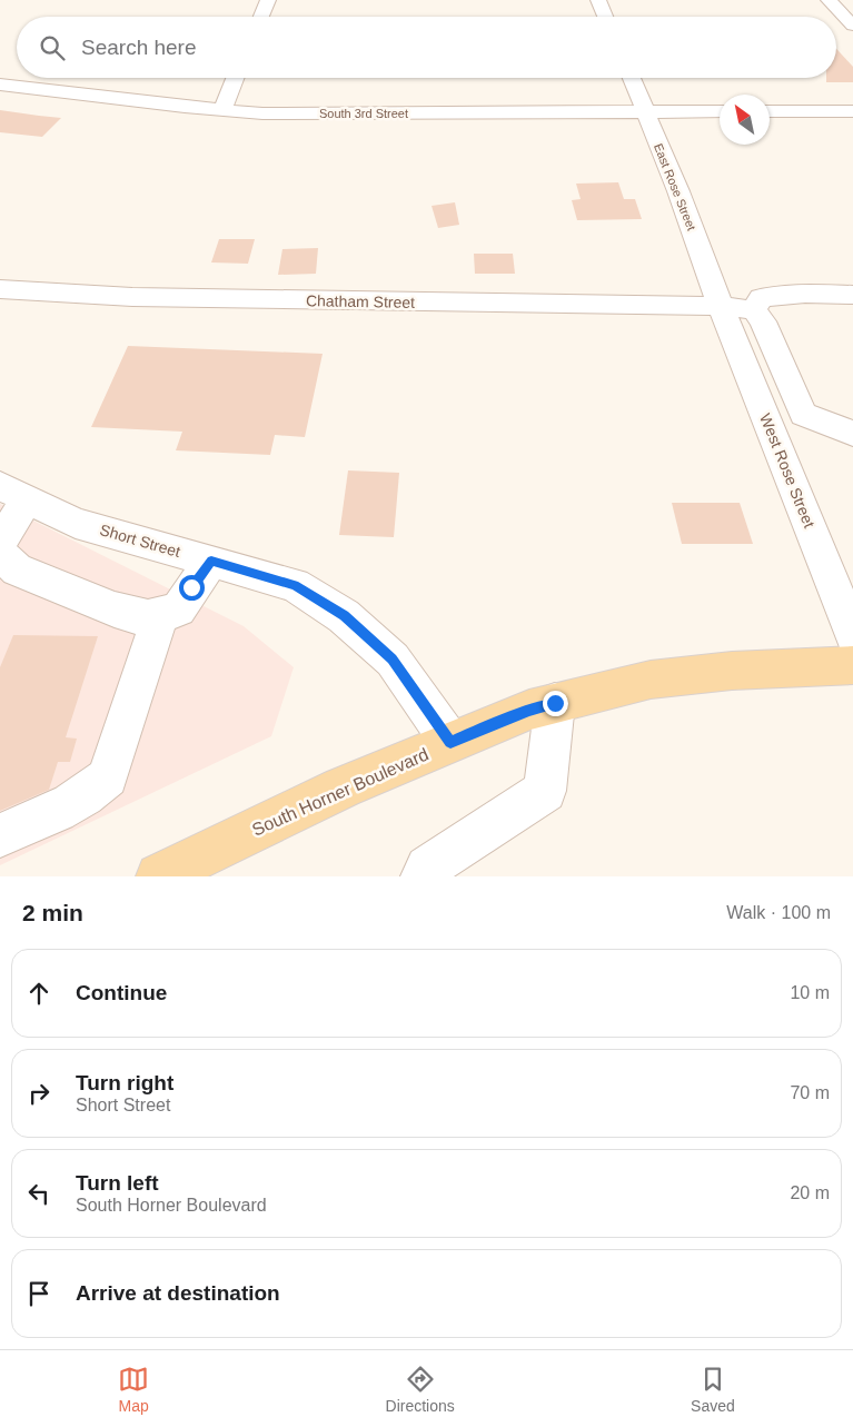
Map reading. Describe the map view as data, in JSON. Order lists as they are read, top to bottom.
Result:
{
  "streets": {
    "main road": ["South Horner Boulevard"],
    "street": [
      "South 3rd Street",
      "East Rose Street",
      "Chatham Street",
      "West Rose Street",
      "Short Street"
    ]
  },
  "crossings": [
    ["South 3rd Street", "East Rose Street"],
    ["East Rose Street", "Chatham Street"],
    ["East Rose Street", "West Rose Street"],
    ["Chatham Street", "West Rose Street"],
    ["Short Street", "South Horner Boulevard"]
  ],
  "north": "top left",
  "page": {
    "search": "Search here",
    "heading": ["2 min", "Walk · 100 m"],
    "list": [
      ["Continue", "10 m"],
      ["Turn right", "Short Street", "70 m"],
      ["Turn left", "South Horner Boulevard", "20 m"],
      "Arrive at destination"
    ],
    "nav": ["Map", "Directions", "Saved"]
  }
}
